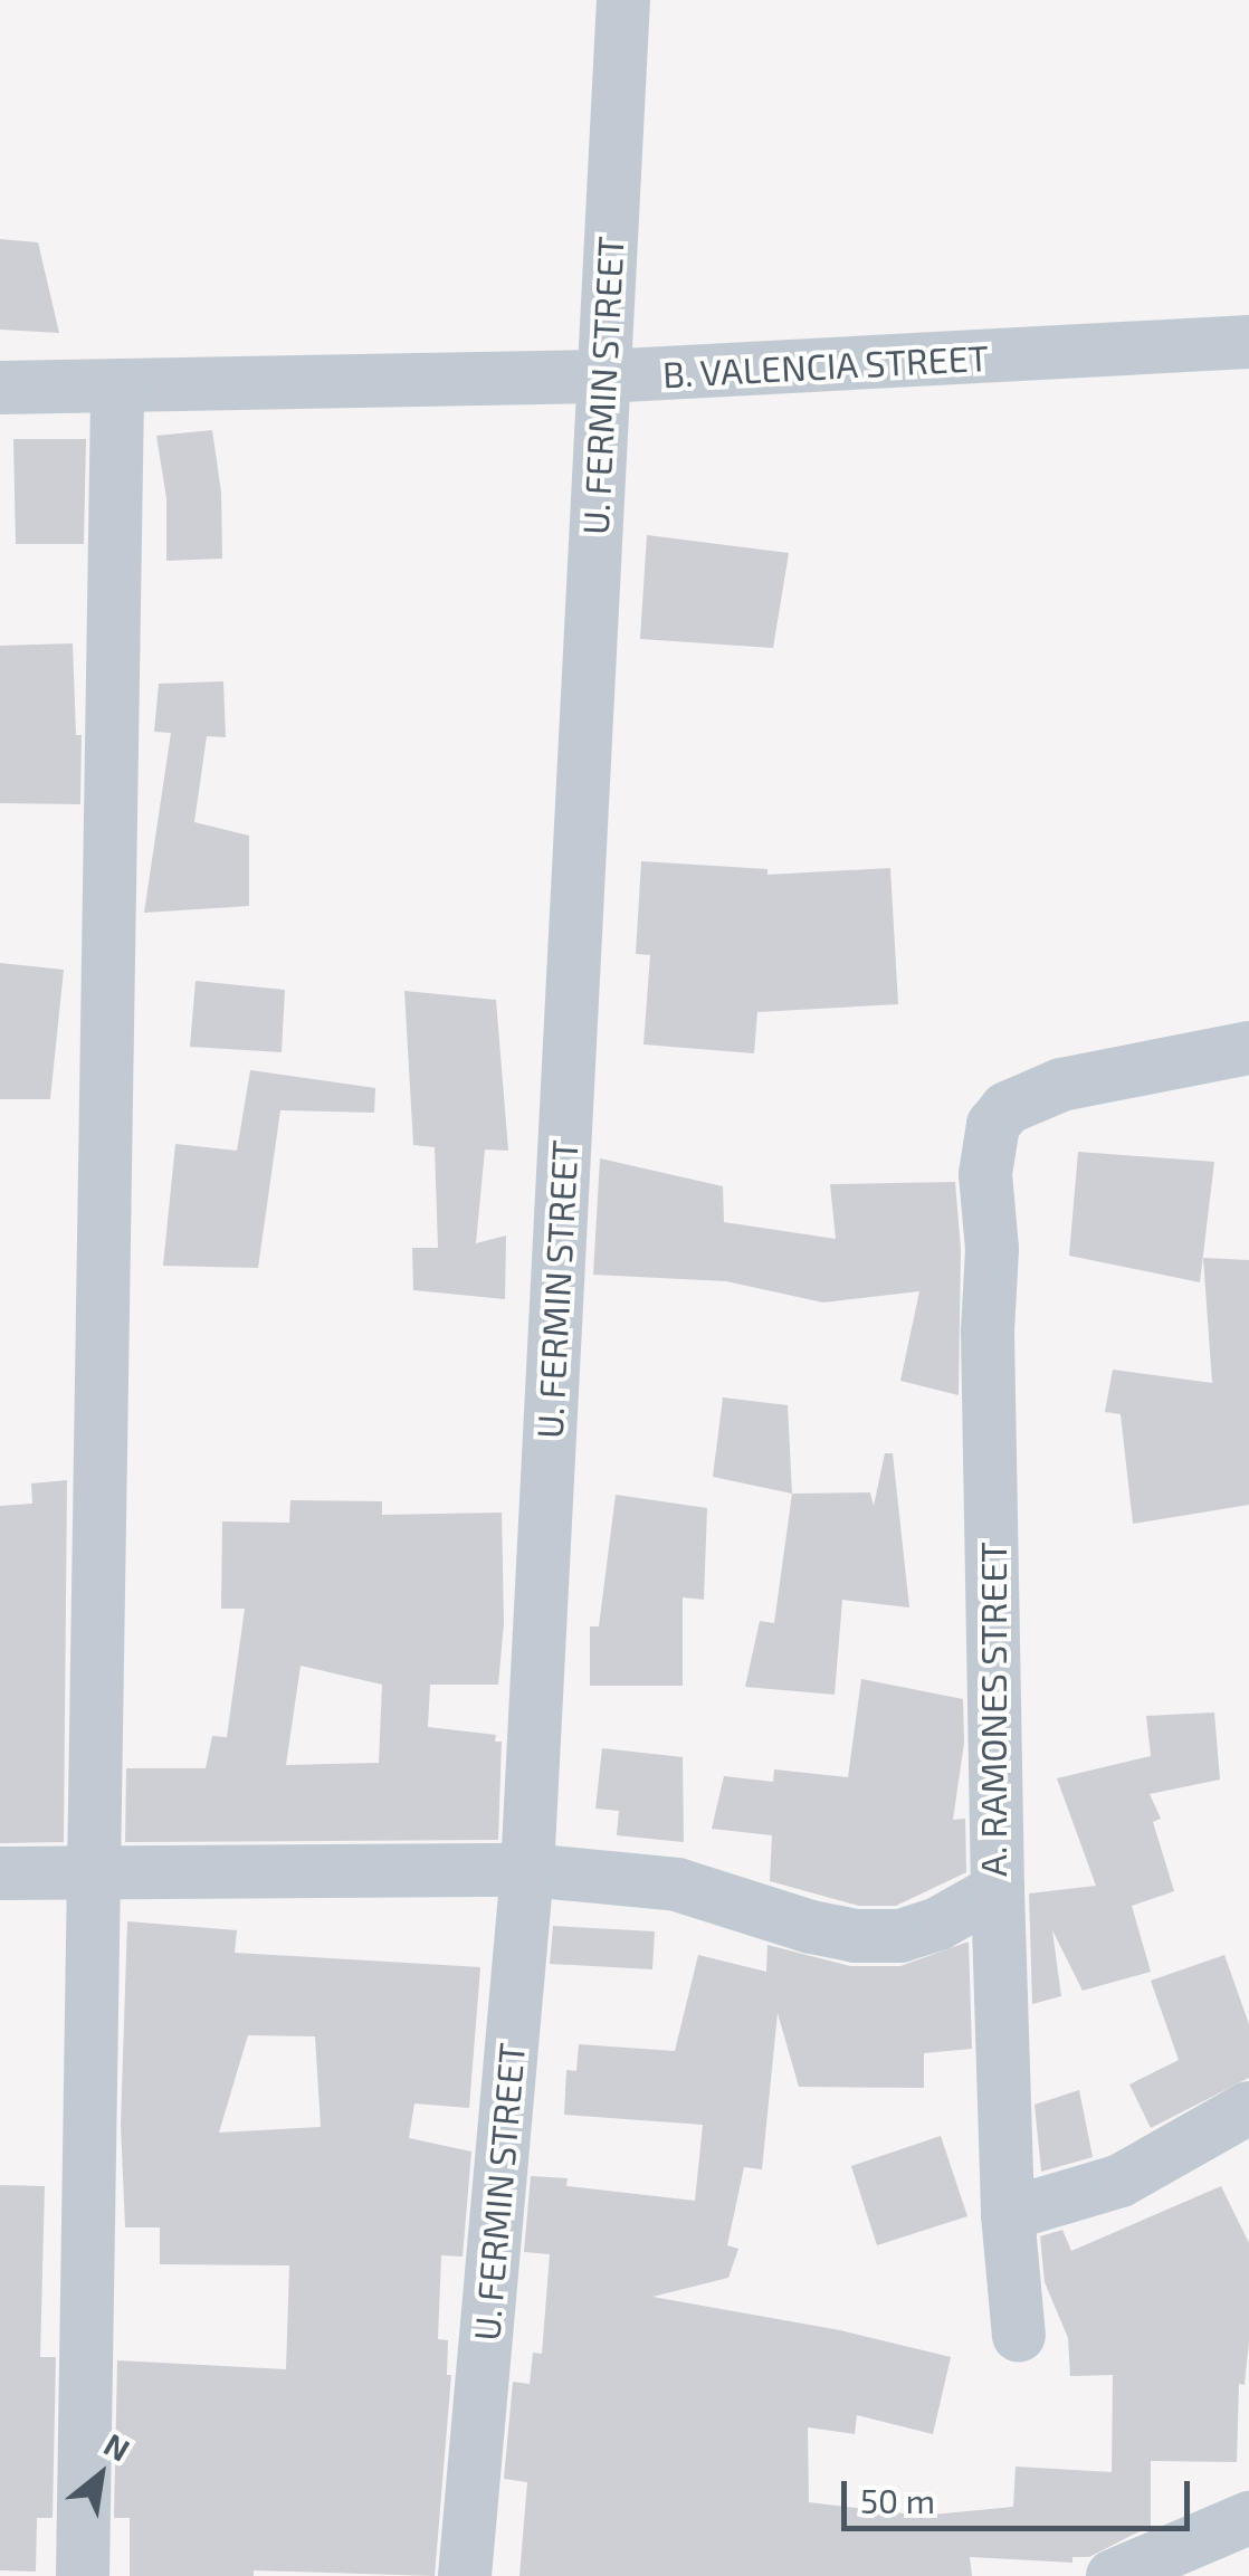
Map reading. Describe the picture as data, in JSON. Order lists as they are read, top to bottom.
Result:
{
  "streets": {
    "street": ["B. VALENCIA STREET", "U. FERMIN STREET", "A. RAMONES STREET"]
  },
  "crossings": [
    ["B. VALENCIA STREET", "U. FERMIN STREET"],
    ["U. FERMIN STREET", "A. RAMONES STREET"]
  ],
  "scale_bar": "50 m",
  "north": "top right"
}
